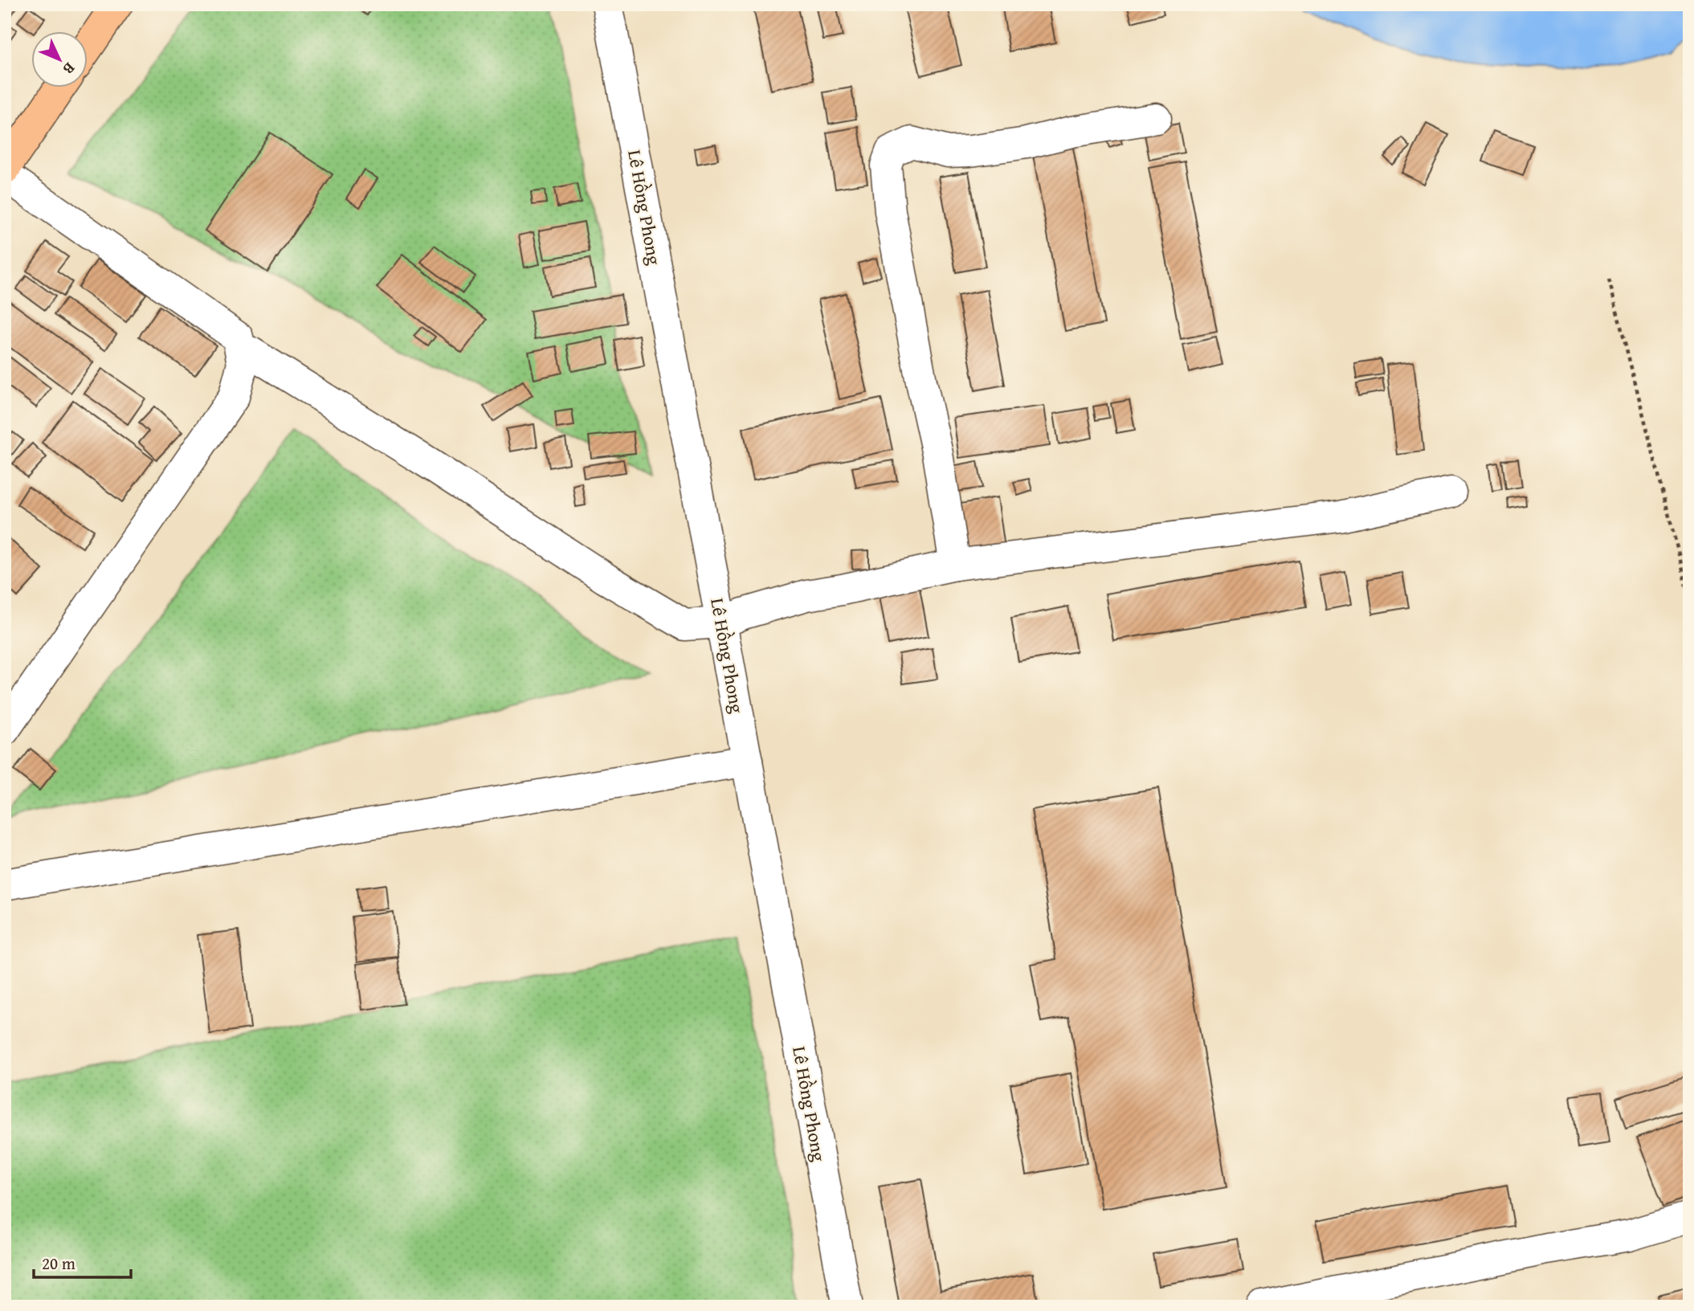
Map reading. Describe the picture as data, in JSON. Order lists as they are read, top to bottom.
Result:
{
  "streets": {
    "street": ["Lê Hồng Phong"]
  },
  "scale_bar": "20 m",
  "north": "bottom right"
}
